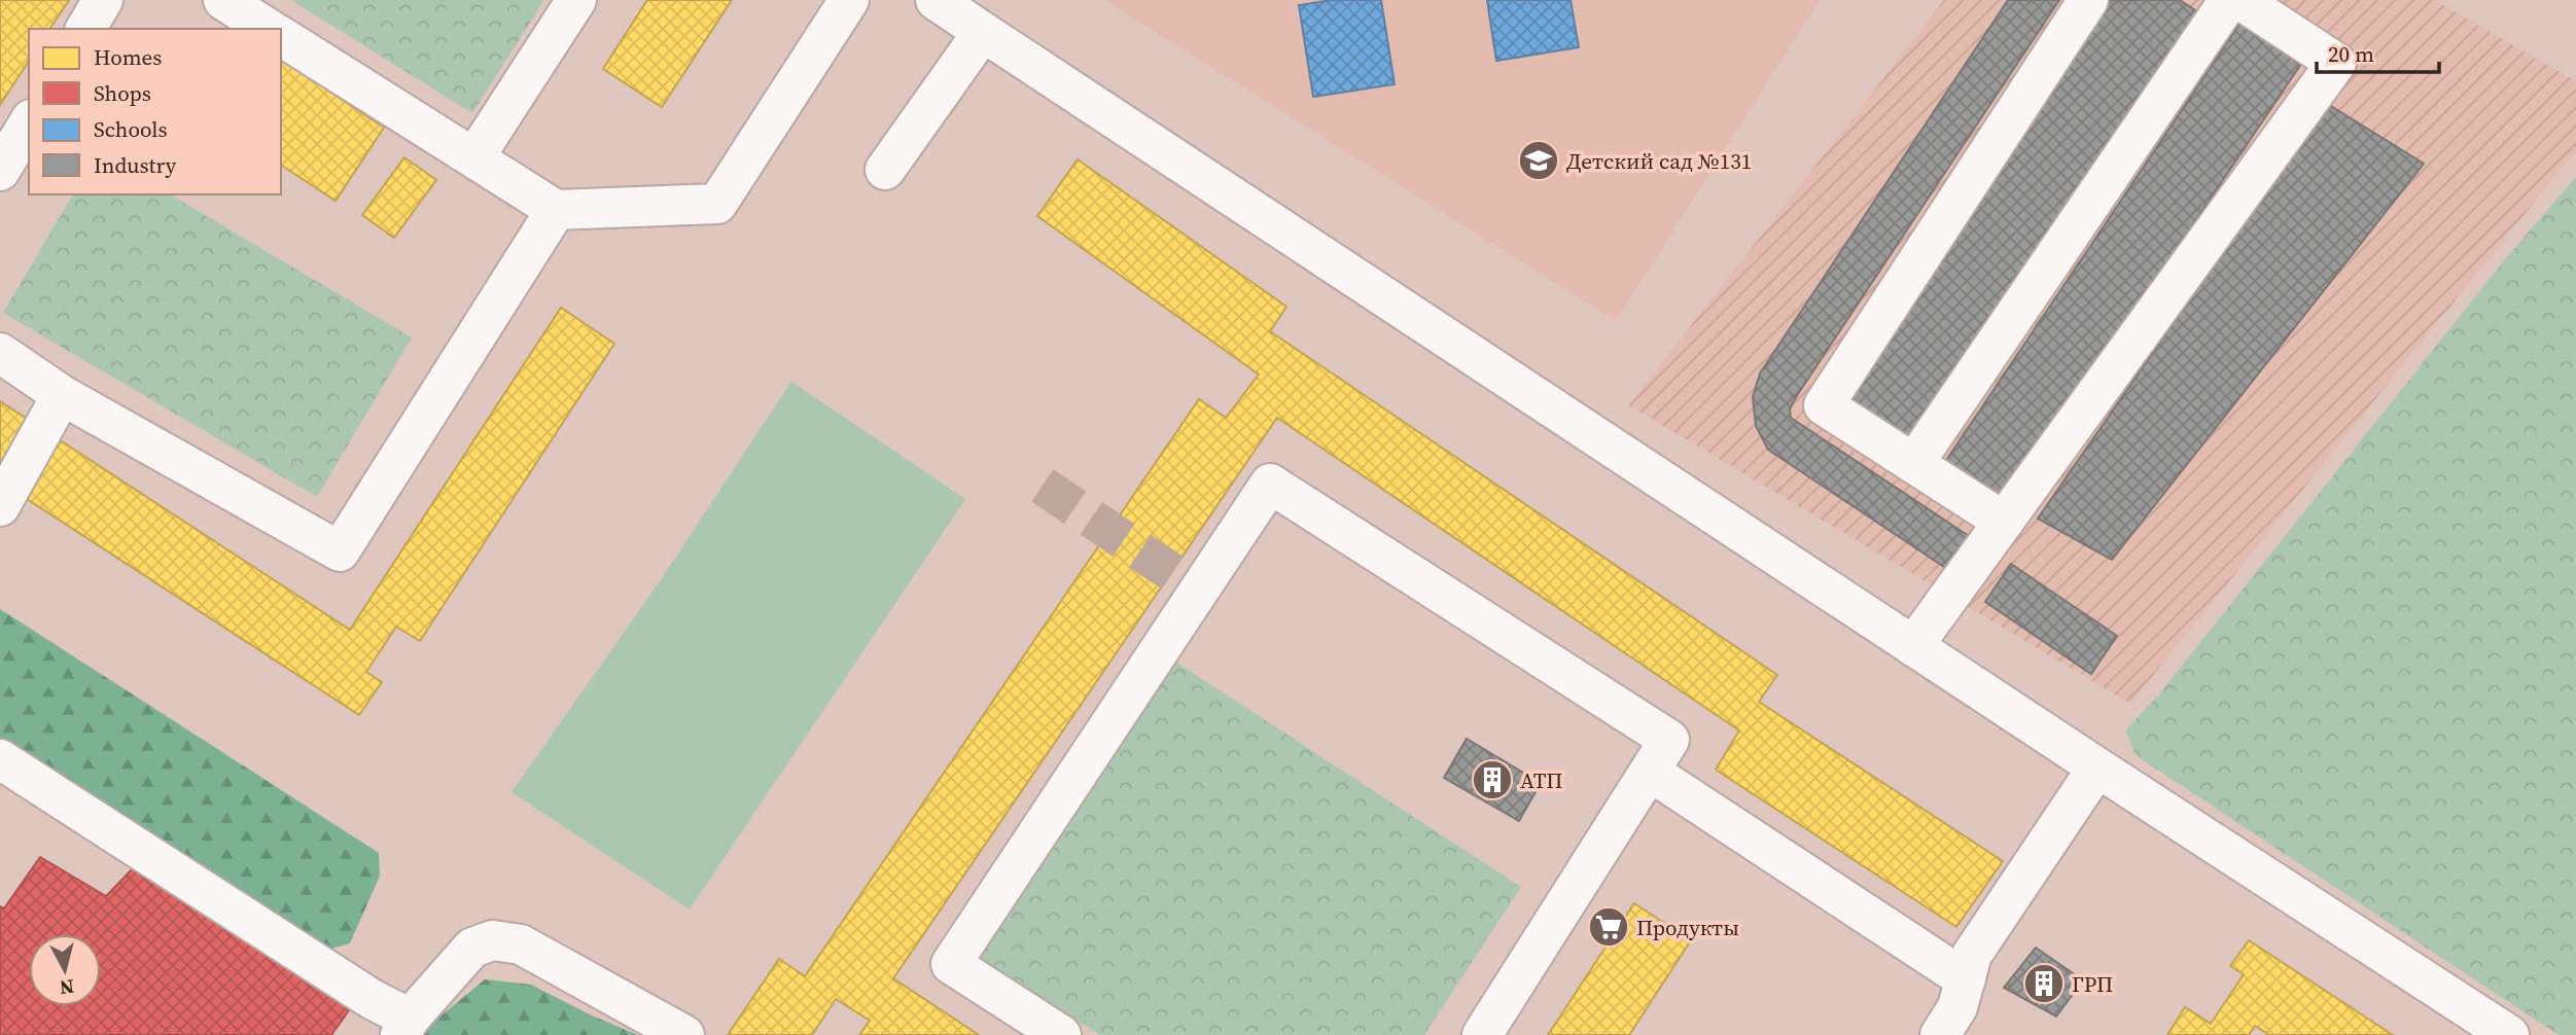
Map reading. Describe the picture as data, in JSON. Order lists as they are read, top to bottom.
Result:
{
  "places": {
    "school or university": ["Детский сад №131"],
    "building": ["АТП", "ГРП"],
    "supermarket": ["Продукты"]
  },
  "legend": [
    "Homes",
    "Shops",
    "Schools",
    "Industry"
  ],
  "scale_bar": "20 m",
  "north": "bottom"
}
